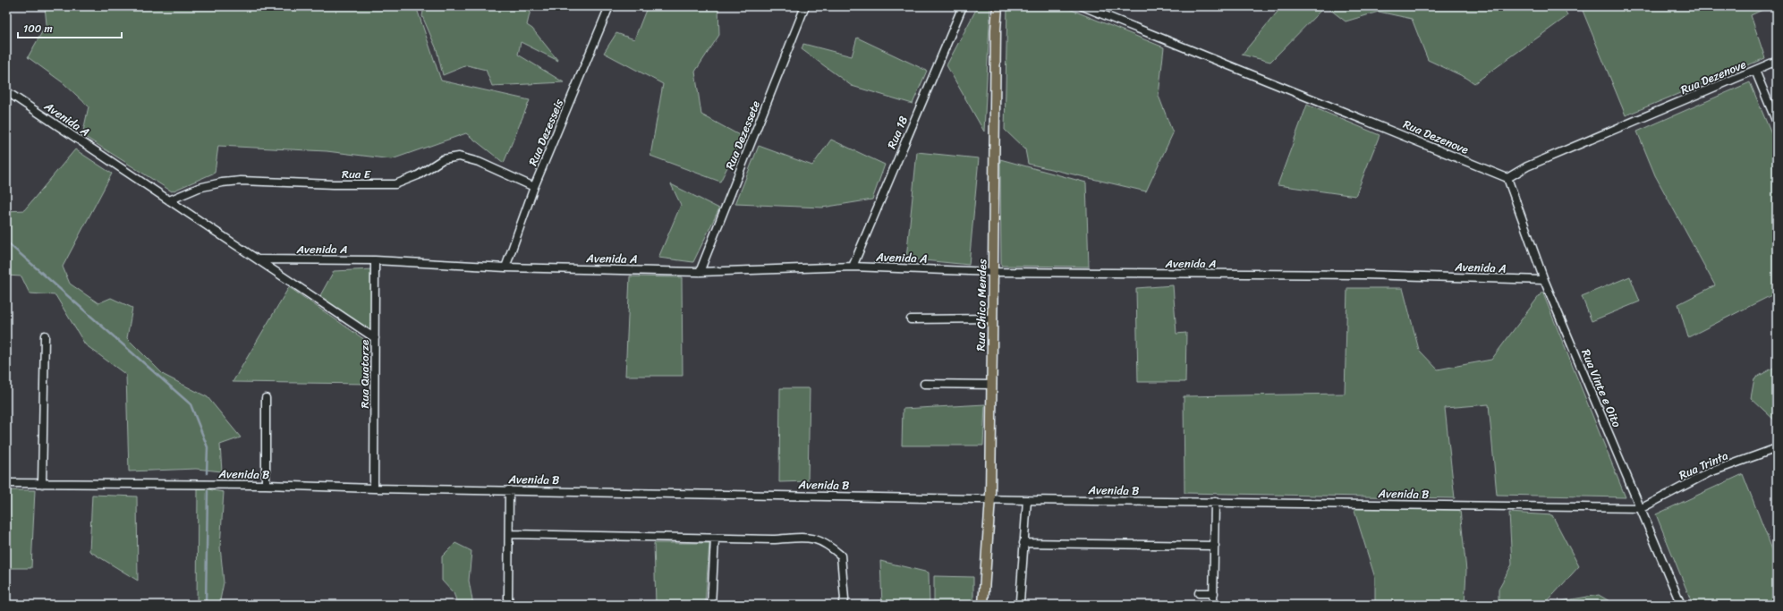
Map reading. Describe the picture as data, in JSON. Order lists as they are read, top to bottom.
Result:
{
  "streets": {
    "main road": ["Rua Chico Mendes"],
    "street": [
      "Rua Dezenove",
      "Avenida A",
      "Rua Dezesseis",
      "Rua 18",
      "Rua Dezessete",
      "Rua E",
      "Rua Quatorze",
      "Rua Vinte e Oito",
      "Rua Trinta",
      "Avenida B"
    ]
  },
  "crossings": [
    ["Rua Dezenove", "Rua Vinte e Oito"],
    ["Avenida A", "Rua Dezesseis"],
    ["Avenida A", "Rua 18"],
    ["Avenida A", "Rua Dezessete"],
    ["Avenida A", "Rua E"],
    ["Avenida A", "Rua Chico Mendes"],
    ["Avenida A", "Rua Quatorze"],
    ["Avenida A", "Rua Vinte e Oito"],
    ["Rua Dezesseis", "Rua E"],
    ["Rua Chico Mendes", "Avenida B"],
    ["Rua Quatorze", "Avenida B"],
    ["Rua Vinte e Oito", "Rua Trinta"],
    ["Rua Vinte e Oito", "Avenida B"],
    ["Rua Trinta", "Avenida B"]
  ],
  "scale_bar": "100 m"
}
